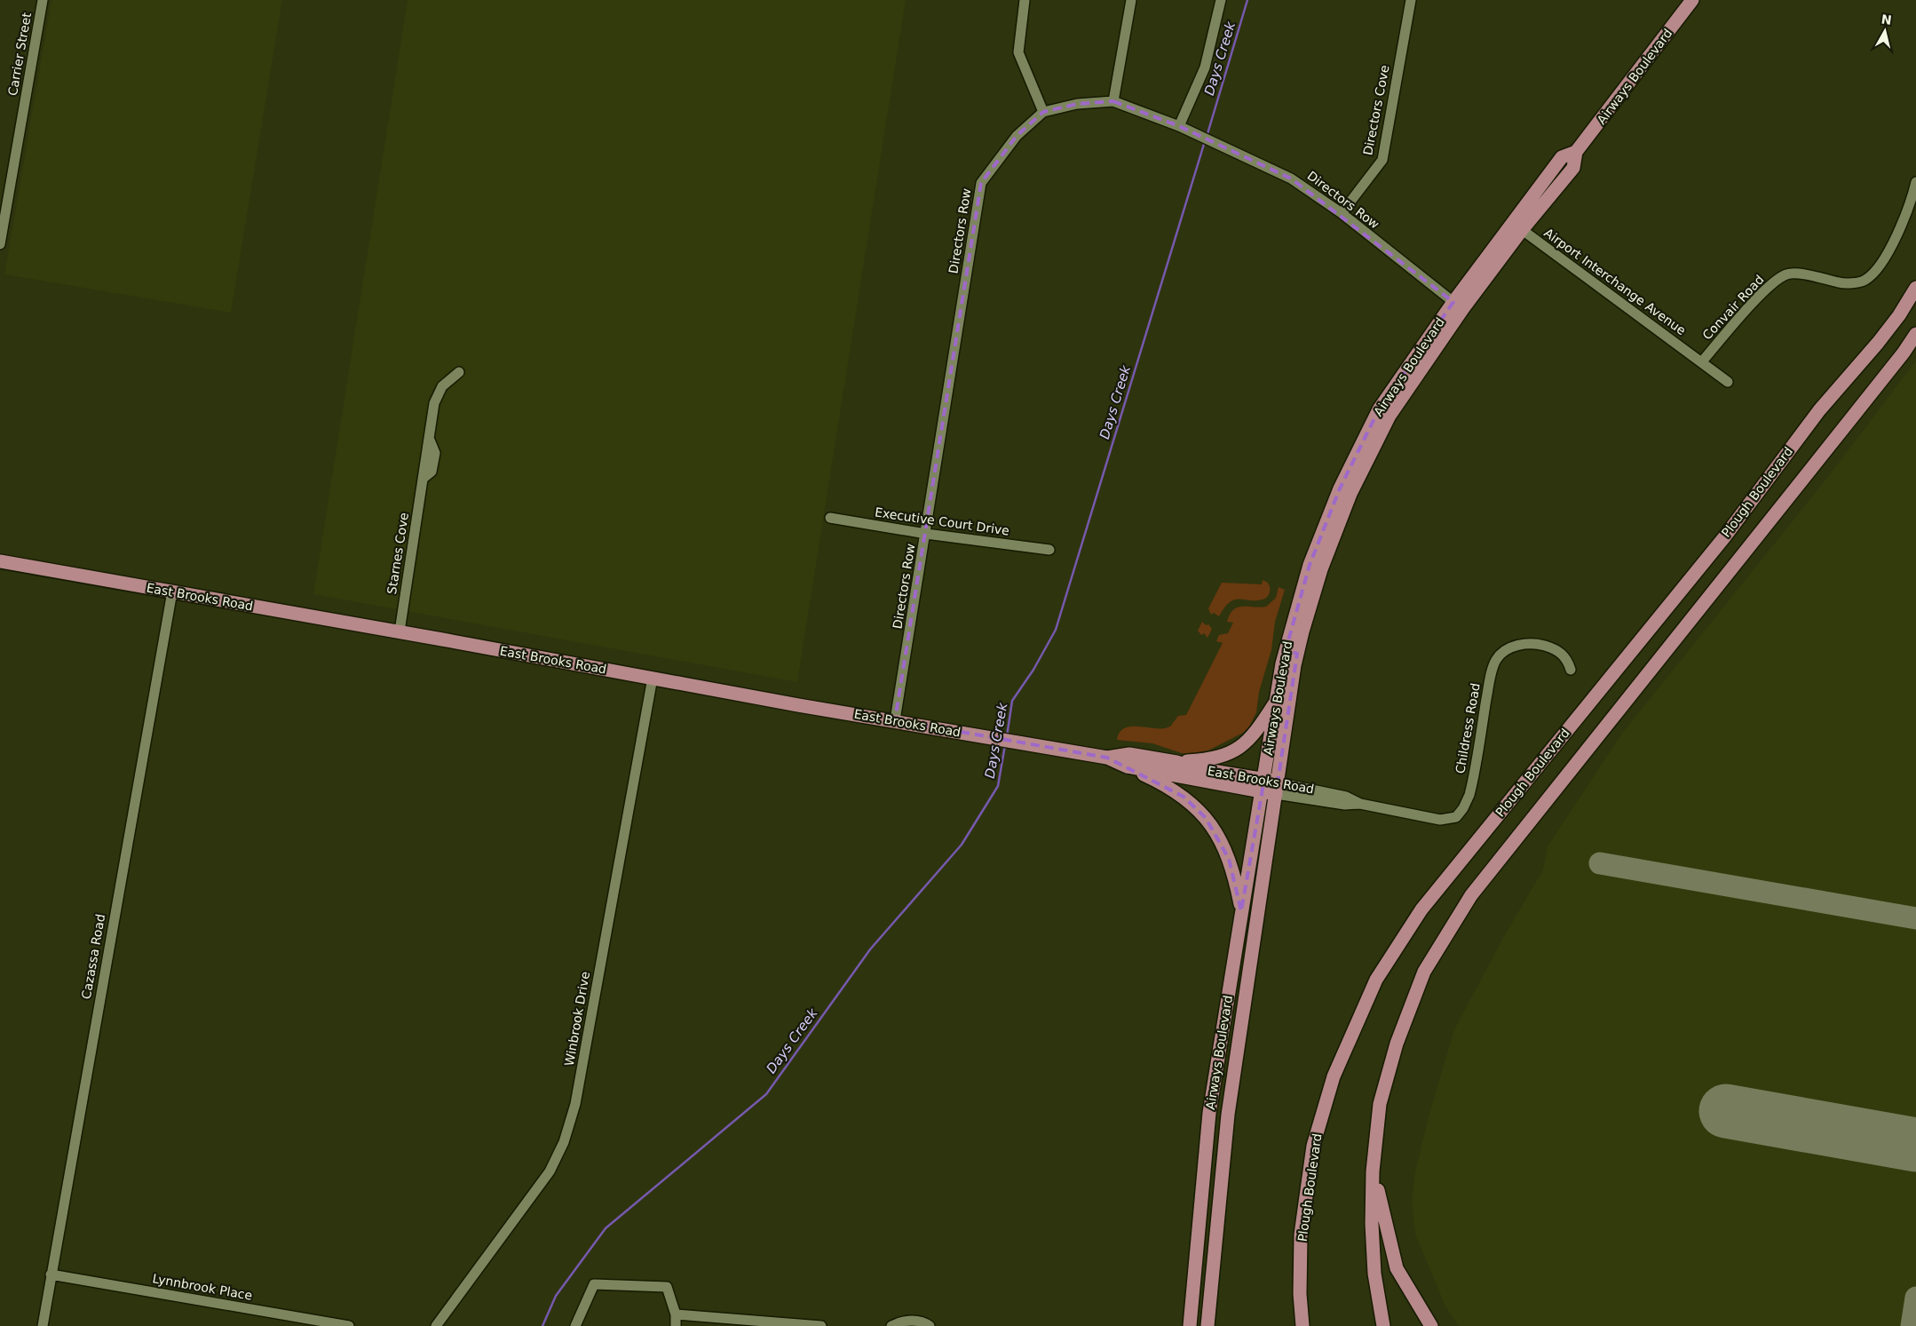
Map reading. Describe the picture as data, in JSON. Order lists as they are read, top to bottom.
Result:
{
  "streets": {
    "main road": ["Airways Boulevard", "Plough Boulevard", "East Brooks Road"],
    "street": [
      "Carrier Street",
      "Directors Cove",
      "Directors Row",
      "Airport Interchange Avenue",
      "Convair Road",
      "Executive Court Drive",
      "Starnes Cove",
      "Childress Road",
      "Cazassa Road",
      "Winbrook Drive",
      "Lynnbrook Place"
    ]
  },
  "crossings": [
    ["Airways Boulevard", "Directors Row"],
    ["Airways Boulevard", "Airport Interchange Avenue"],
    ["Airways Boulevard", "East Brooks Road"],
    ["Directors Cove", "Directors Row"],
    ["Directors Row", "Executive Court Drive"],
    ["Directors Row", "East Brooks Road"],
    ["Airport Interchange Avenue", "Convair Road"],
    ["Starnes Cove", "East Brooks Road"],
    ["East Brooks Road", "Childress Road"],
    ["East Brooks Road", "Cazassa Road"],
    ["East Brooks Road", "Winbrook Drive"],
    ["Cazassa Road", "Lynnbrook Place"]
  ],
  "water": ["Days Creek"],
  "north": "top"
}
